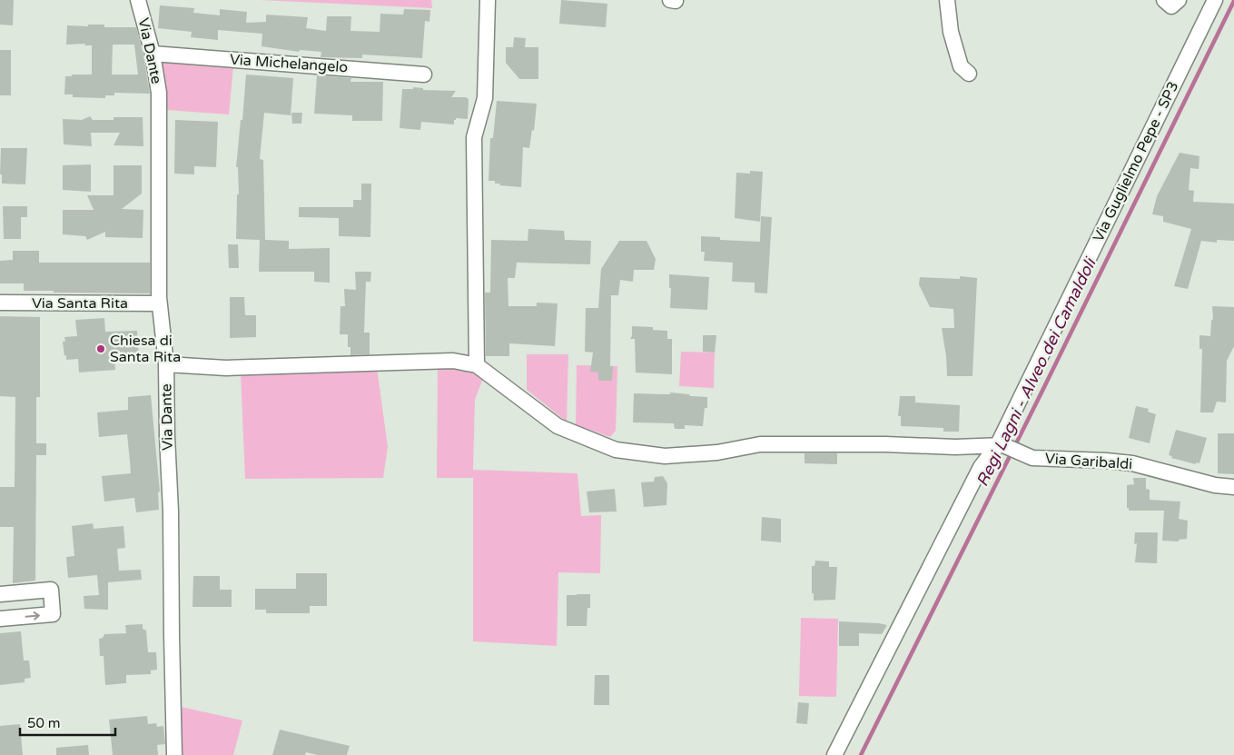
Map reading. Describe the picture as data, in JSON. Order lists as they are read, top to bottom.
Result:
{
  "streets": {
    "street": [
      "Via Dante",
      "Via Michelangelo",
      "Via Guglielmo Pepe - SP3",
      "Via Santa Rita",
      "Via Garibaldi"
    ]
  },
  "crossings": [
    ["Via Dante", "Via Michelangelo"],
    ["Via Dante", "Via Santa Rita"],
    ["Via Guglielmo Pepe - SP3", "Via Garibaldi"]
  ],
  "water": ["Regi Lagni - Alveo dei Camaldoli"],
  "places": ["Chiesa di Santa Rita"],
  "scale_bar": "50 m"
}
